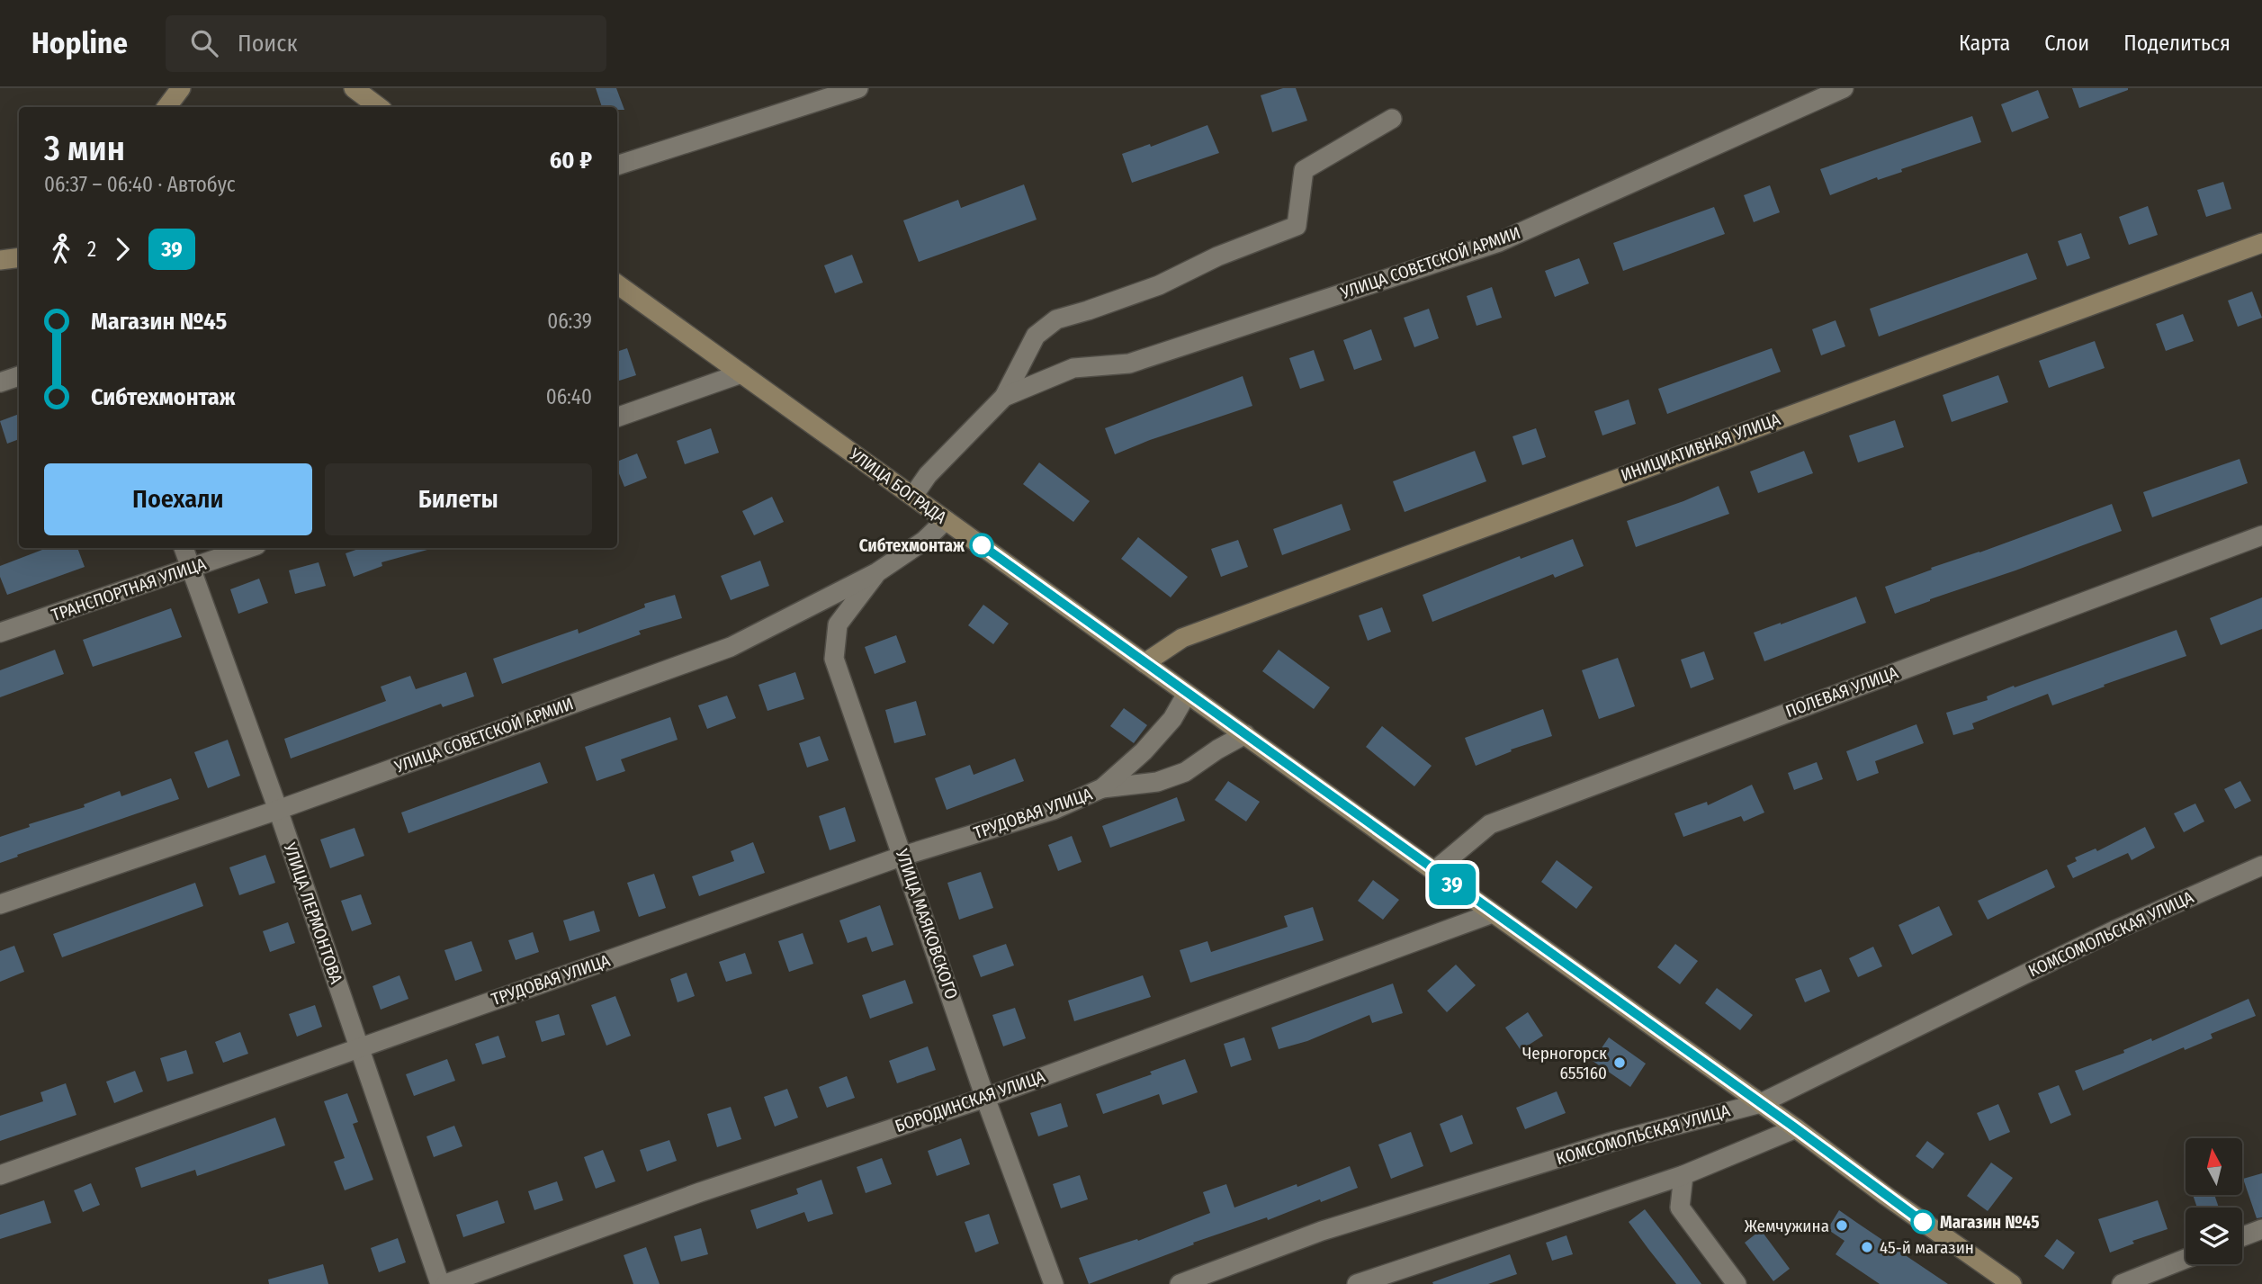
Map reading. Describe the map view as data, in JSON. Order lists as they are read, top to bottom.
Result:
{
  "streets": {
    "main road": ["ИНИЦИАТИВНАЯ УЛИЦА", "УЛИЦА БОГРАДА"],
    "street": [
      "УЛИЦА СОВЕТСКОЙ АРМИИ",
      "ТРАНСПОРТНАЯ УЛИЦА",
      "ПОЛЕВАЯ УЛИЦА",
      "ТРУДОВАЯ УЛИЦА",
      "УЛИЦА ЛЕРМОНТОВА",
      "УЛИЦА МАЯКОВСКОГО",
      "КОМСОМОЛЬСКАЯ УЛИЦА",
      "БОРОДИНСКАЯ УЛИЦА"
    ]
  },
  "crossings": [
    ["УЛИЦА СОВЕТСКОЙ АРМИИ", "УЛИЦА БОГРАДА"],
    ["УЛИЦА СОВЕТСКОЙ АРМИИ", "УЛИЦА ЛЕРМОНТОВА"],
    ["УЛИЦА СОВЕТСКОЙ АРМИИ", "УЛИЦА МАЯКОВСКОГО"],
    ["ИНИЦИАТИВНАЯ УЛИЦА", "УЛИЦА БОГРАДА"],
    ["УЛИЦА БОГРАДА", "ПОЛЕВАЯ УЛИЦА"],
    ["УЛИЦА БОГРАДА", "ТРУДОВАЯ УЛИЦА"],
    ["УЛИЦА БОГРАДА", "КОМСОМОЛЬСКАЯ УЛИЦА"],
    ["УЛИЦА БОГРАДА", "БОРОДИНСКАЯ УЛИЦА"],
    ["ТРАНСПОРТНАЯ УЛИЦА", "УЛИЦА ЛЕРМОНТОВА"],
    ["ТРУДОВАЯ УЛИЦА", "УЛИЦА ЛЕРМОНТОВА"],
    ["ТРУДОВАЯ УЛИЦА", "УЛИЦА МАЯКОВСКОГО"],
    ["УЛИЦА МАЯКОВСКОГО", "БОРОДИНСКАЯ УЛИЦА"]
  ],
  "places": [
    "Сибтехмонтаж",
    "Черногорск 655160",
    "Магазин №45",
    "Жемчужина",
    "45-й магазин"
  ],
  "lines": ["bus line 39"],
  "north": "top",
  "page": {
    "header": "Hopline",
    "search": "Поиск",
    "nav": ["Карта", "Слои", "Поделиться"],
    "on_map": "39",
    "heading": ["3 мин", "06:37 – 06:40 · Автобус", "60 ₽"],
    "legs": ["2", "39"],
    "list": [
      {
        "name": "Магазин №45",
        "value": "06:39"
      },
      {
        "name": "Сибтехмонтаж",
        "value": "06:40"
      }
    ],
    "buttons": ["Поехали", "Билеты"]
  }
}
